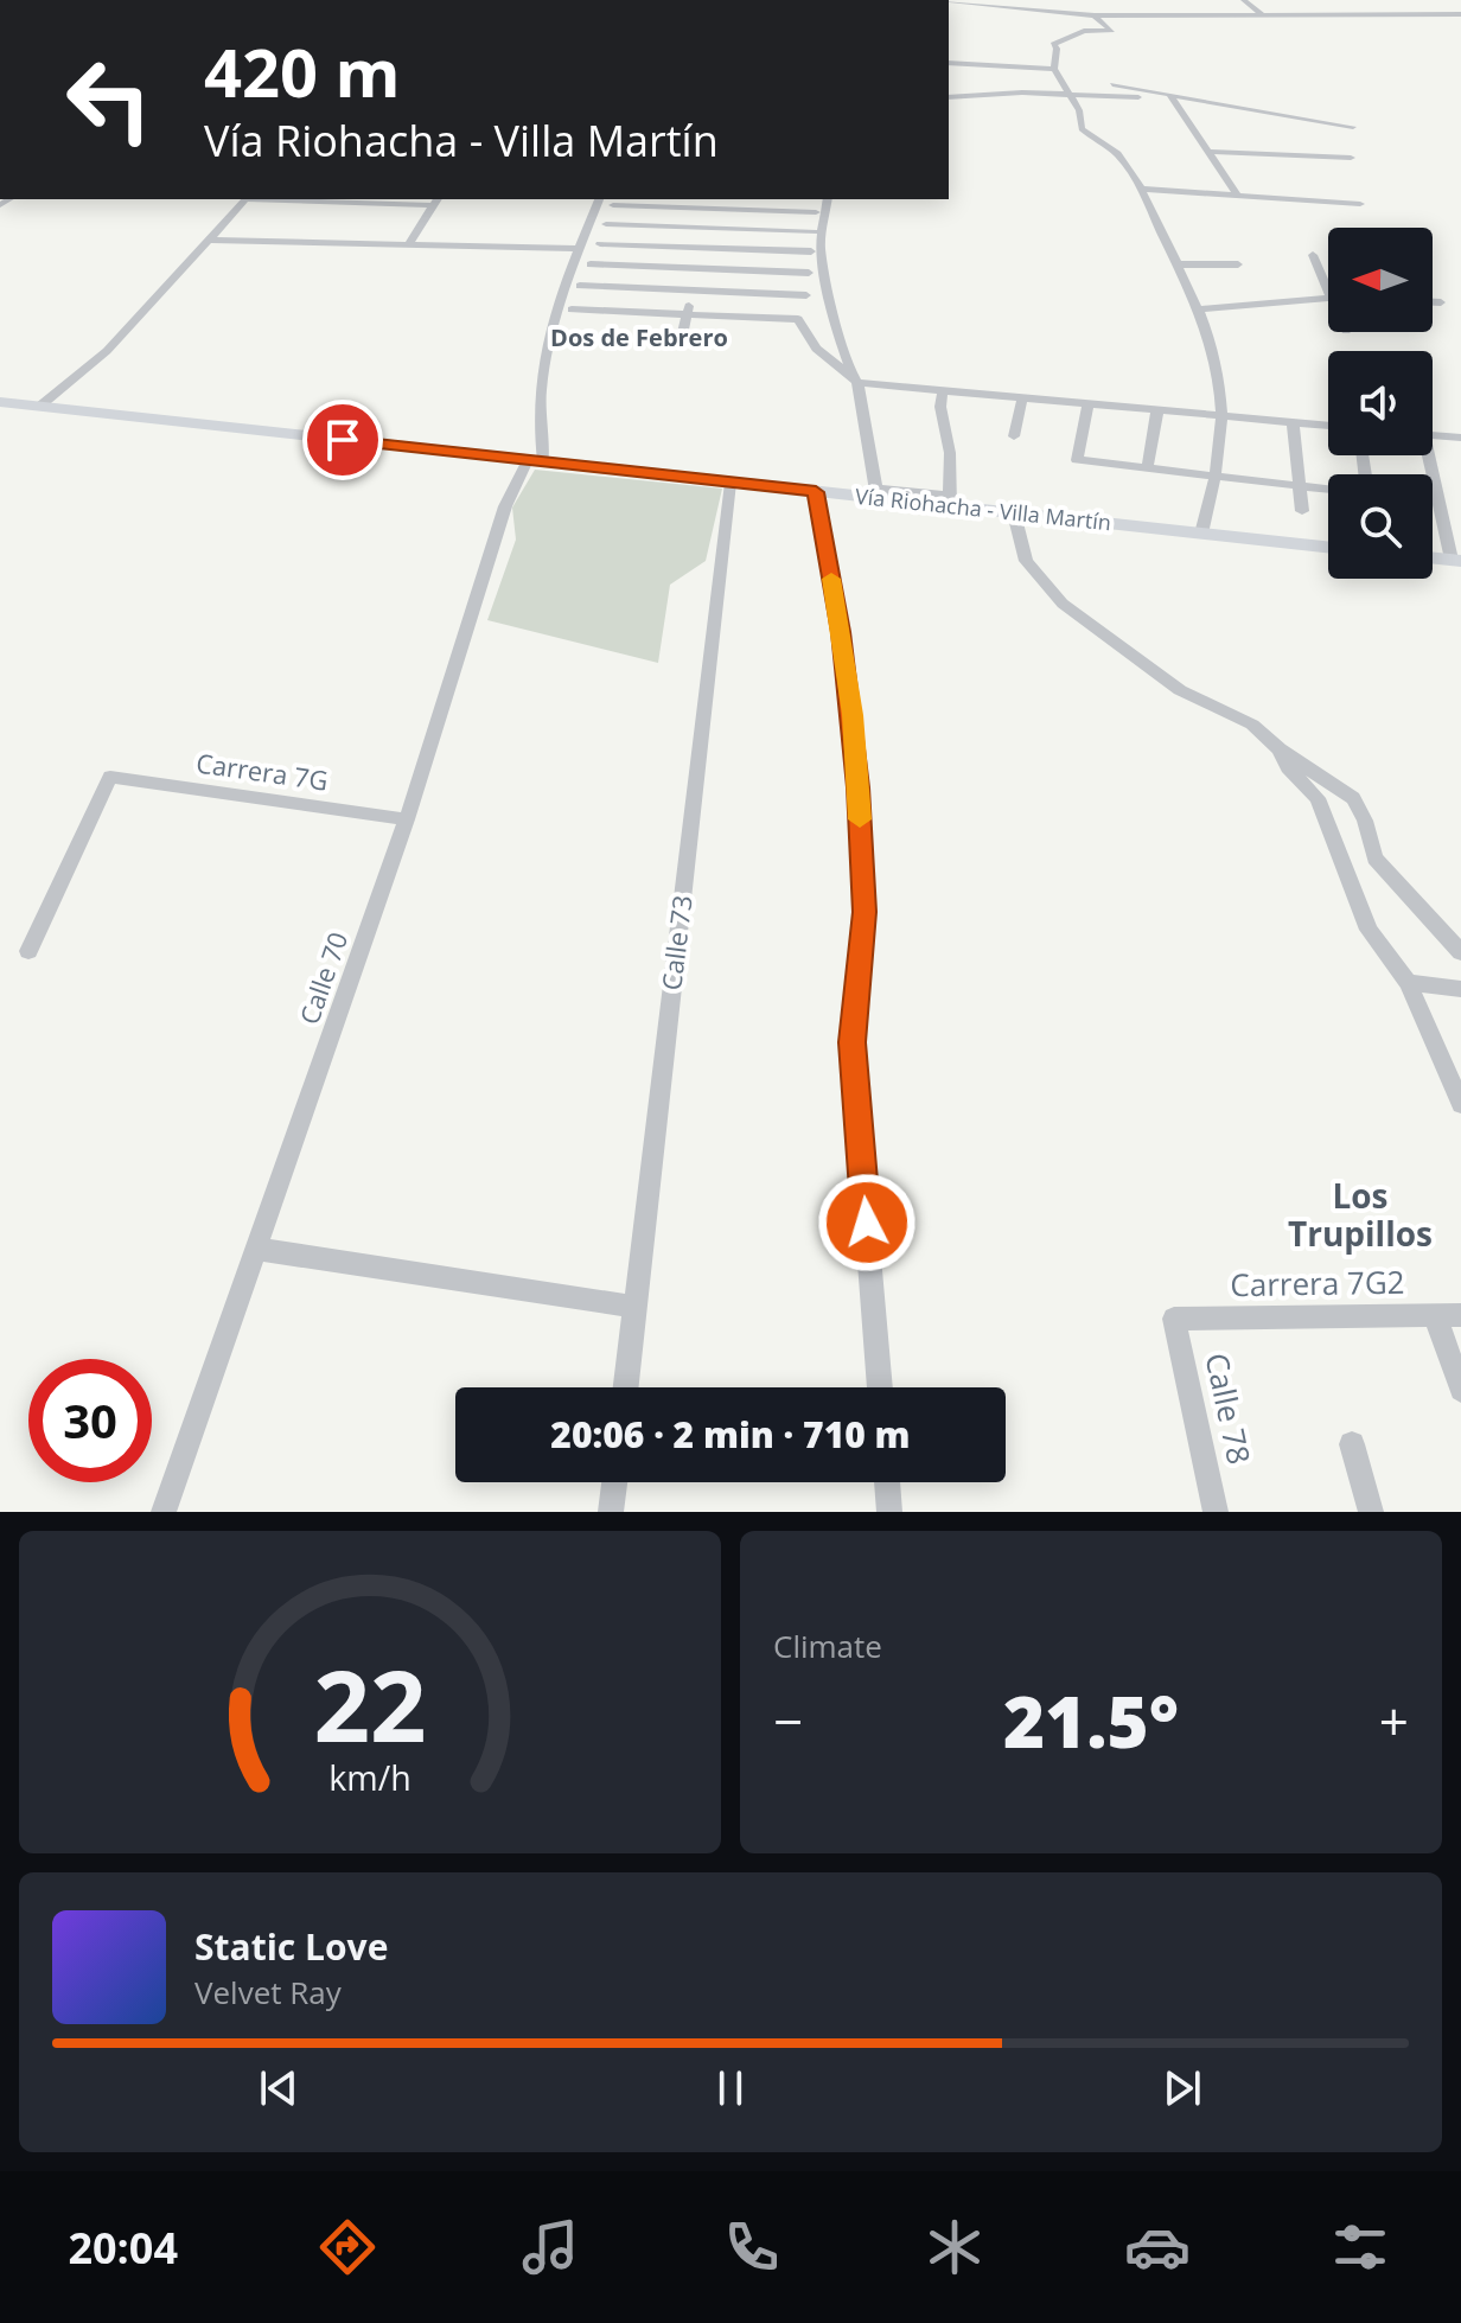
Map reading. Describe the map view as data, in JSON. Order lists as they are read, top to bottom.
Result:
{
  "streets": {
    "main road": ["Vía Riohacha - Villa Martín"],
    "street": [
      "Carrera 7G",
      "Calle 73",
      "Calle 70",
      "Carrera 7G2",
      "Calle 78"
    ]
  },
  "crossings": [
    ["Vía Riohacha - Villa Martín", "Calle 73"],
    ["Vía Riohacha - Villa Martín", "Calle 70"],
    ["Carrera 7G", "Calle 70"],
    ["Carrera 7G2", "Calle 78"]
  ],
  "districts": ["Dos de Febrero", "Los Trupillos"],
  "north": "left",
  "page": {
    "turn": ["420 m", "Vía Riohacha - Villa Martín"],
    "limit": "30",
    "trip": "20:06 · 2 min · 710 m",
    "tile": "Climate",
    "heat": ["−", "21.5°", "+"],
    "song": ["Static Love", "Velvet Ray"],
    "tabs": "20:04",
    "gauge": ["22", "km/h"]
  }
}
